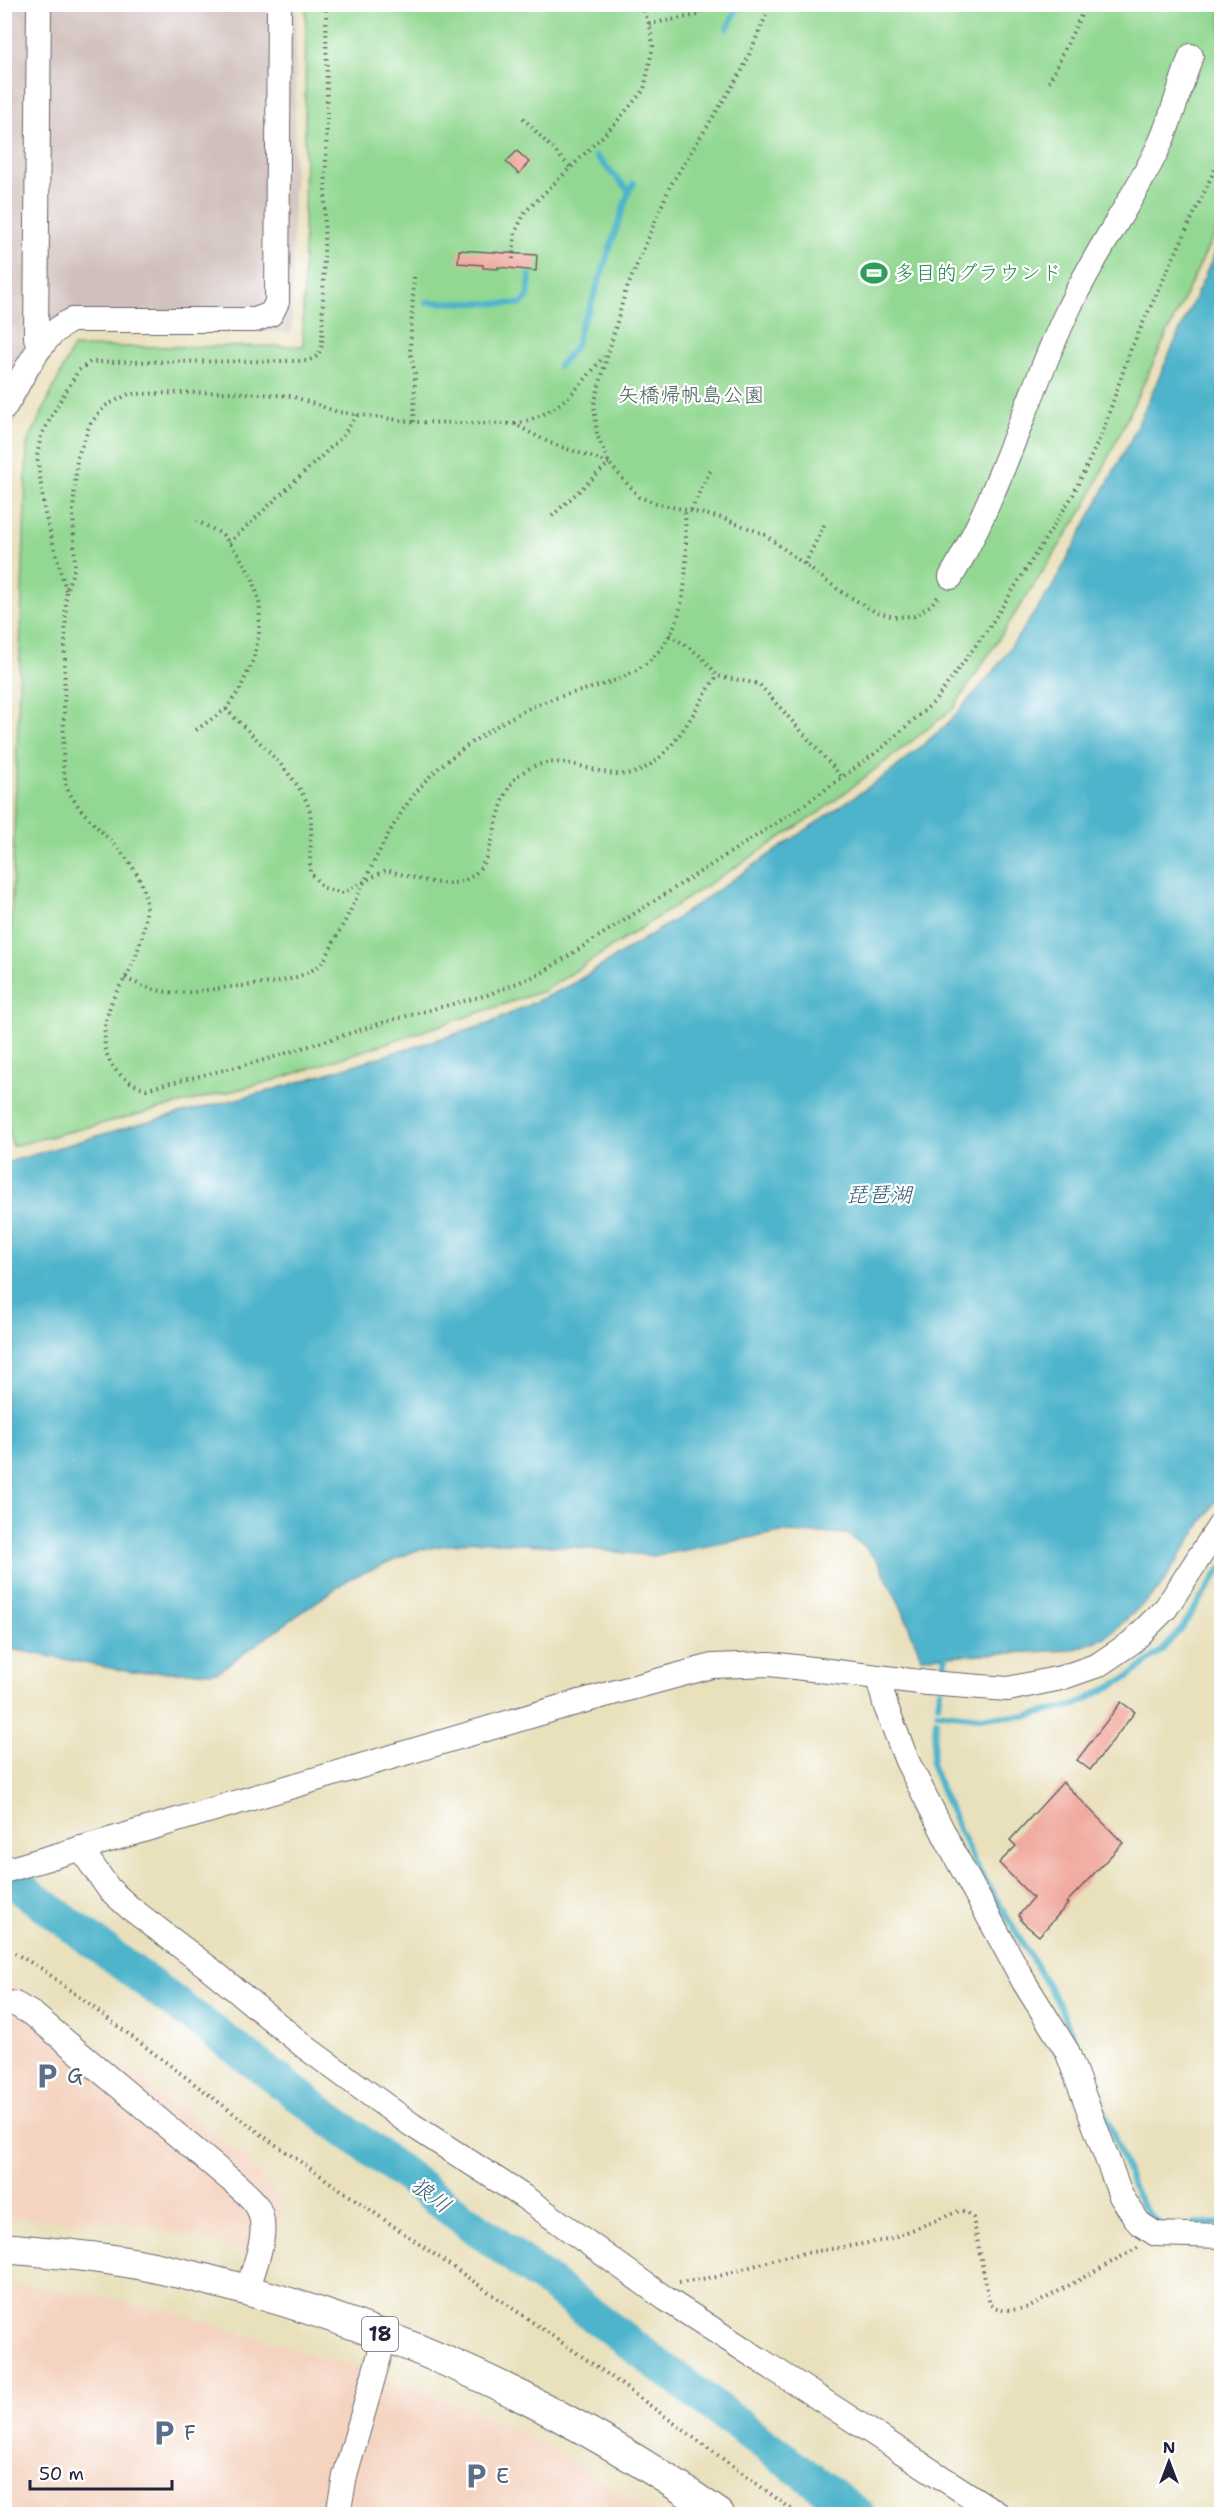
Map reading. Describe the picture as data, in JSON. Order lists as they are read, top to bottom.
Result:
{
  "streets": {
    "main road": ["18"]
  },
  "water": ["琵琶湖", "狼川"],
  "parks": ["矢橋帰帆島公園"],
  "places": {
    "sports": ["多目的グラウンド"],
    "parking": ["G", "F", "E"]
  },
  "scale_bar": "50 m",
  "north": "top"
}
